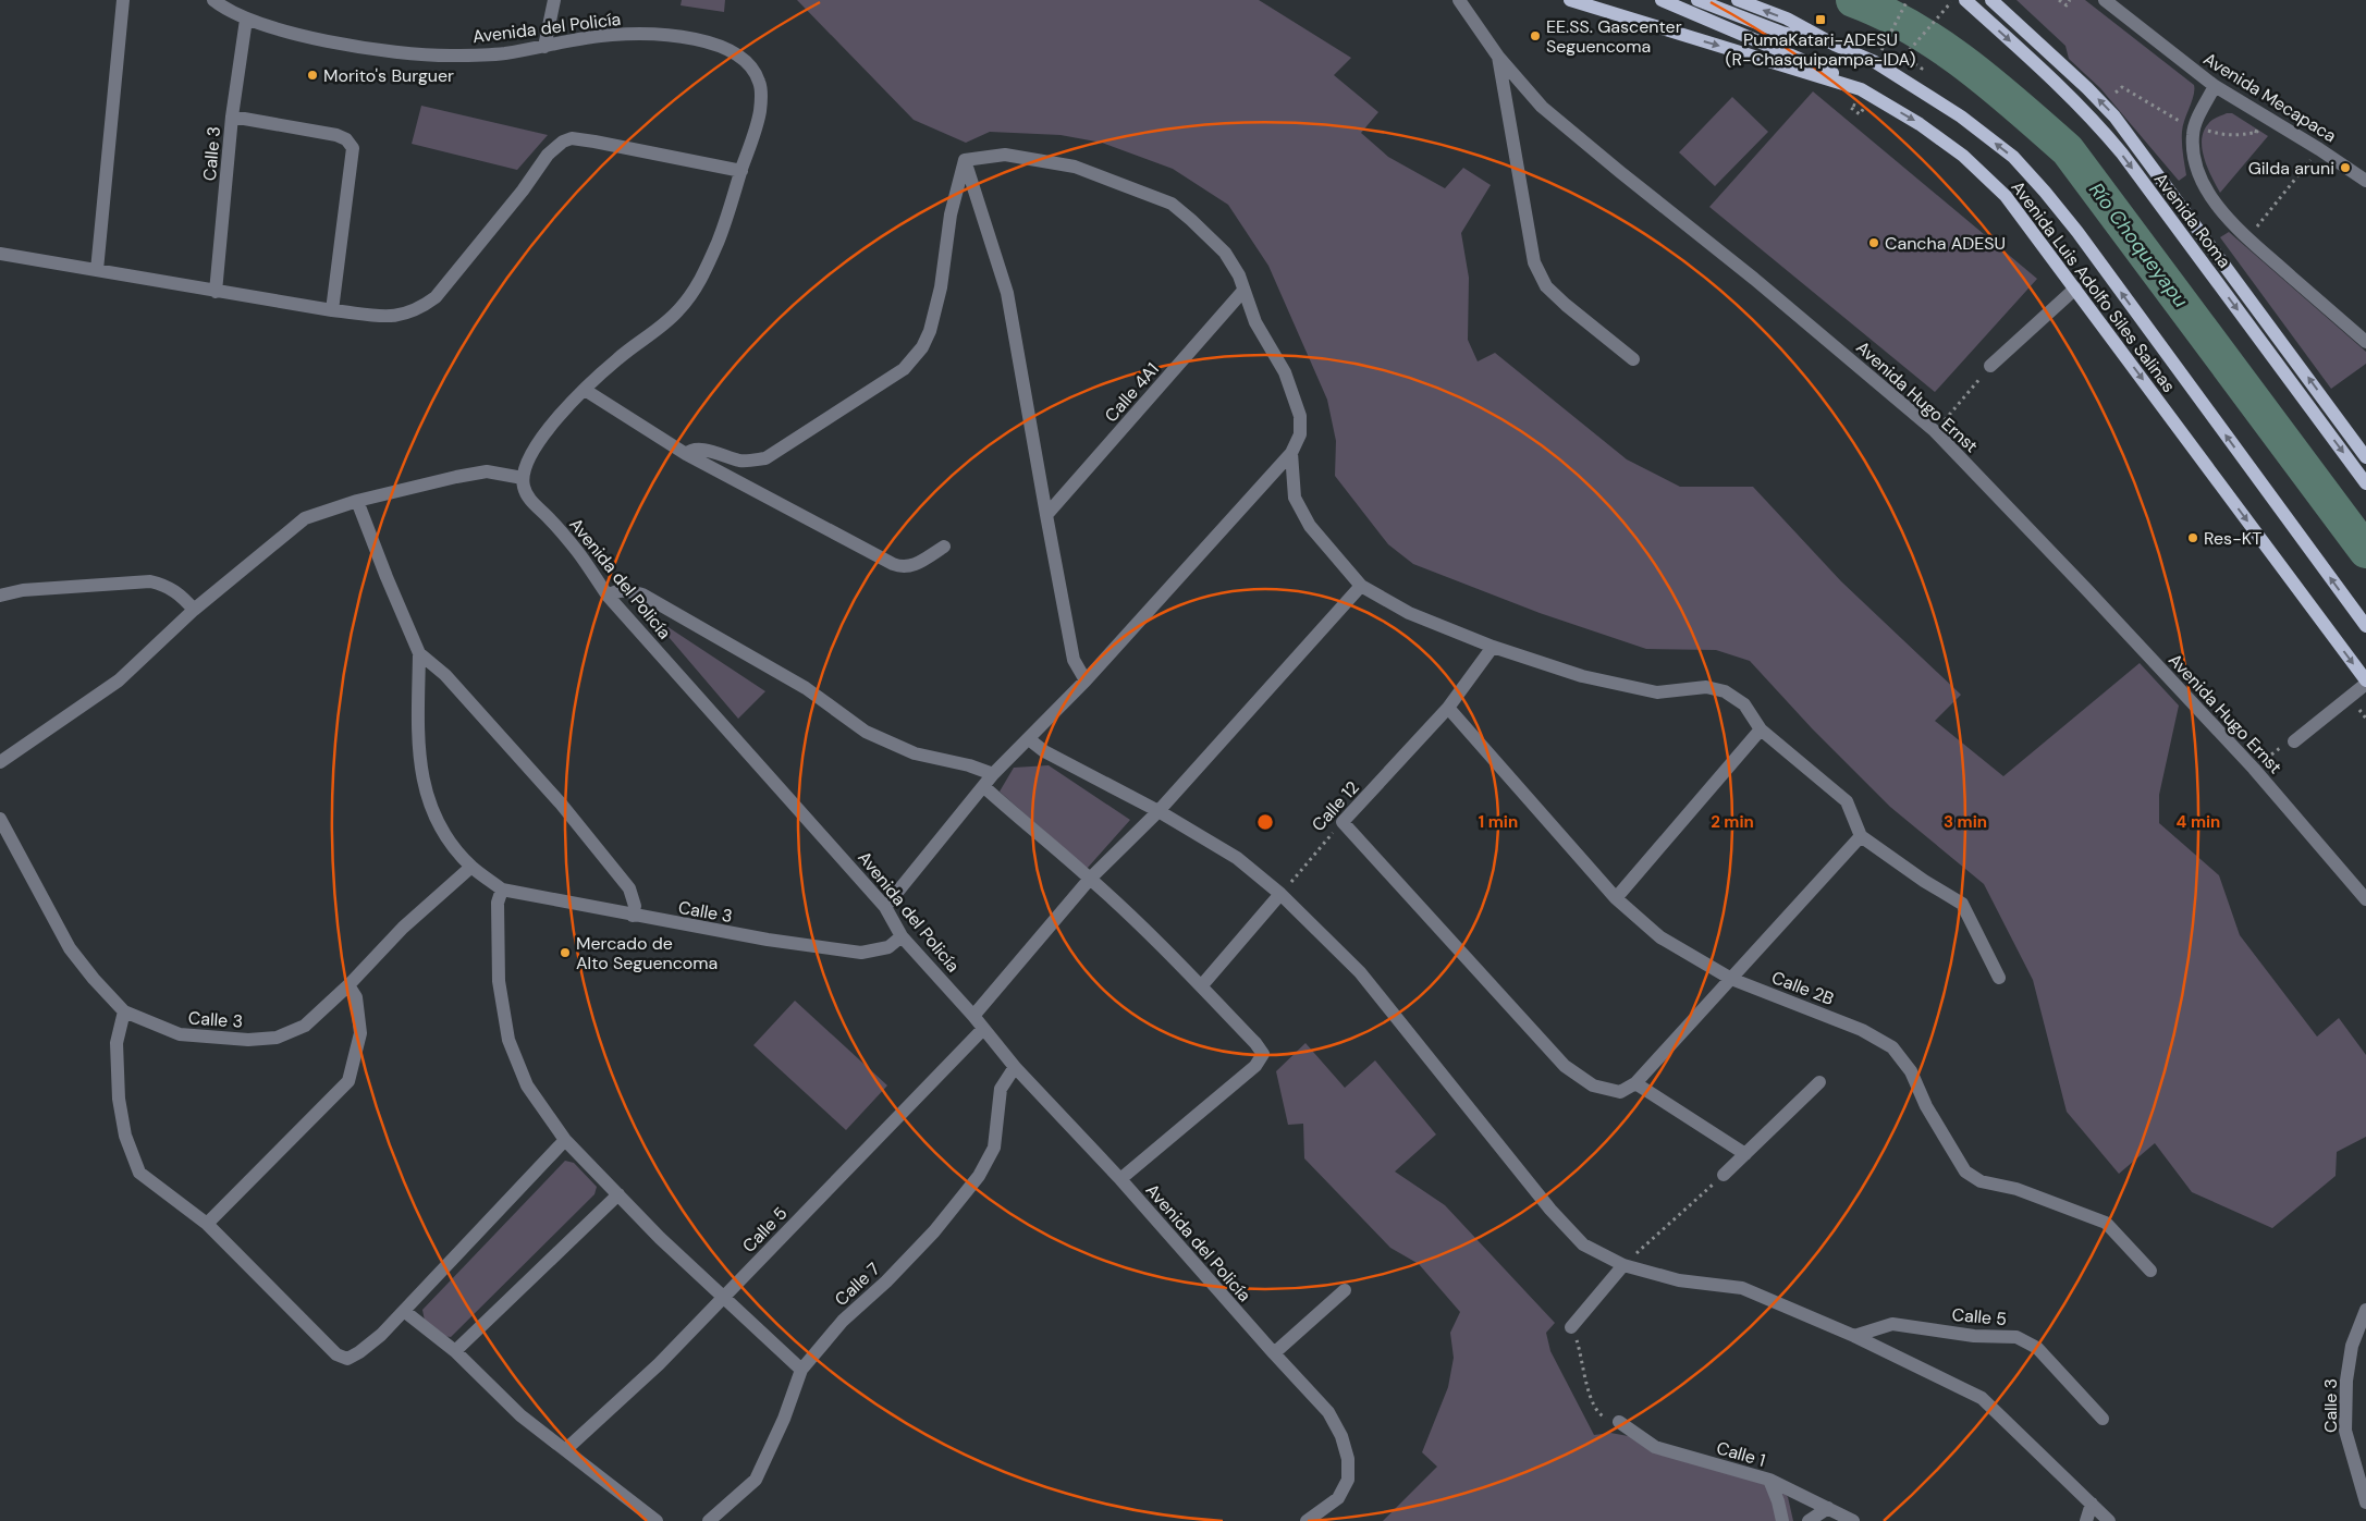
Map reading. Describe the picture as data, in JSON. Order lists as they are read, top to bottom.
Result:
{
  "streets": {
    "main road": ["Avenida Roma", "Avenida Luis Adolfo Siles Salinas"],
    "street": [
      "Avenida del Policía",
      "Avenida Mecapaca",
      "Calle 3",
      "Calle 4A1",
      "Avenida Hugo Ernst",
      "Calle 12",
      "Calle 2B",
      "Calle 5",
      "Calle 7",
      "Calle 1"
    ]
  },
  "crossings": [
    ["Avenida del Policía", "Calle 3"],
    ["Avenida del Policía", "Calle 5"],
    ["Avenida del Policía", "Calle 7"],
    ["Calle 12", "Calle 2B"]
  ],
  "water": ["Río Choqueyapu"],
  "places": {
    "transit": ["PumaKatari-ADESU (R-Chasquipampa-IDA)"],
    "other": [
      "EE.SS. Gascenter Seguencoma",
      "Morito's Burguer",
      "Gilda aruni",
      "Cancha ADESU",
      "Res-KT",
      "Mercado de Alto Seguencoma"
    ]
  },
  "rings": [
    "1 min",
    "2 min",
    "3 min",
    "4 min"
  ]
}
